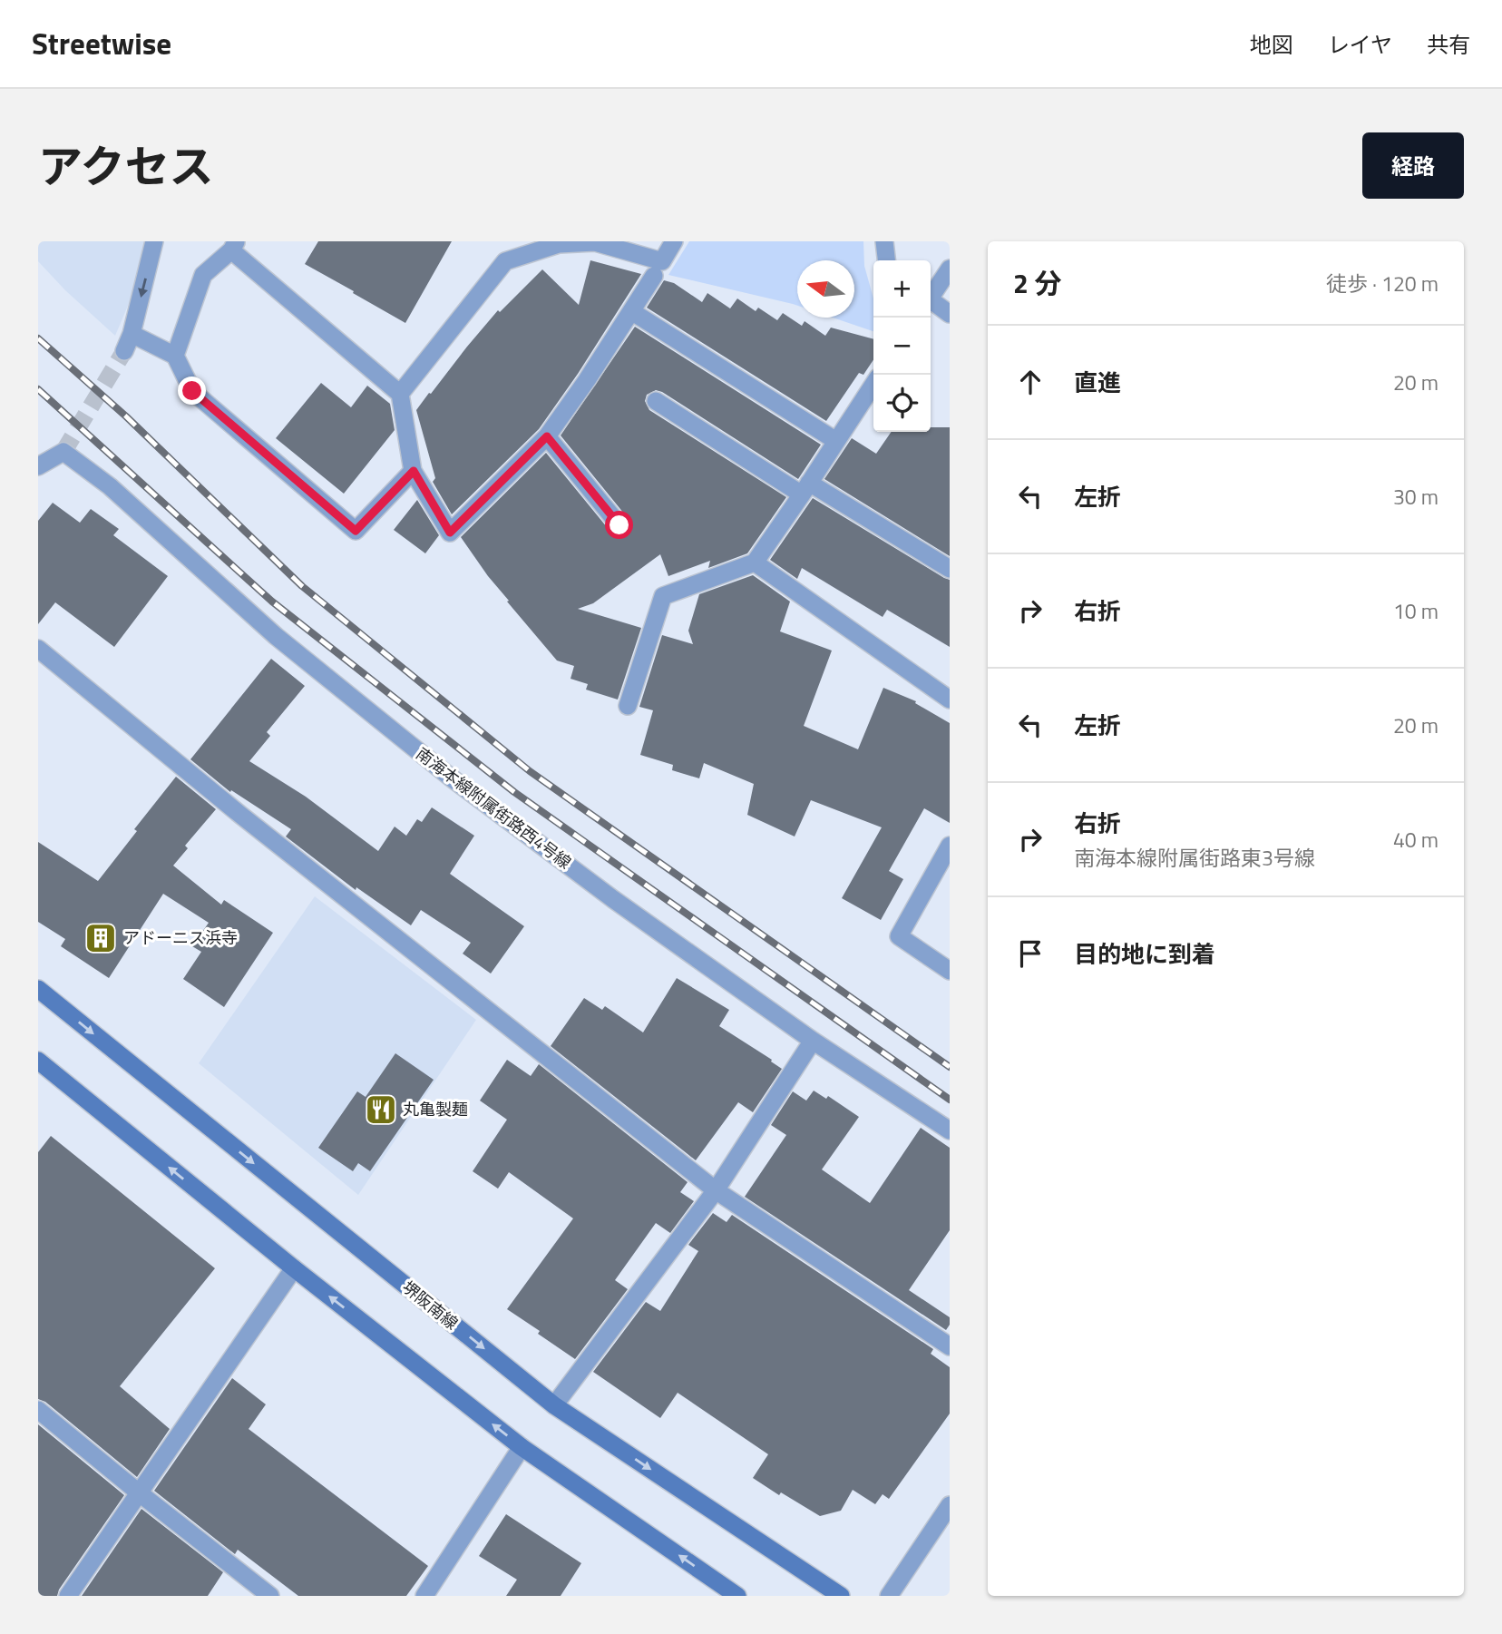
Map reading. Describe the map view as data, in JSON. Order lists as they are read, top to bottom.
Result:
{
  "streets": {
    "main road": ["堺阪南線"],
    "street": ["南海本線附属街路西4号線"]
  },
  "places": {
    "building": ["アドーニス浜寺"],
    "restaurant": ["丸亀製麺"]
  },
  "north": "left",
  "page": {
    "header": "Streetwise",
    "nav": ["地図", "レイヤ", "共有"],
    "title": "アクセス",
    "buttons": "経路",
    "heading": ["2 分", "徒歩 · 120 m"],
    "map_buttons": ["+", "−"],
    "list": [
      ["直進", "20 m"],
      ["左折", "30 m"],
      ["右折", "10 m"],
      ["左折", "20 m"],
      ["右折", "南海本線附属街路東3号線", "40 m"],
      "目的地に到着"
    ]
  }
}
